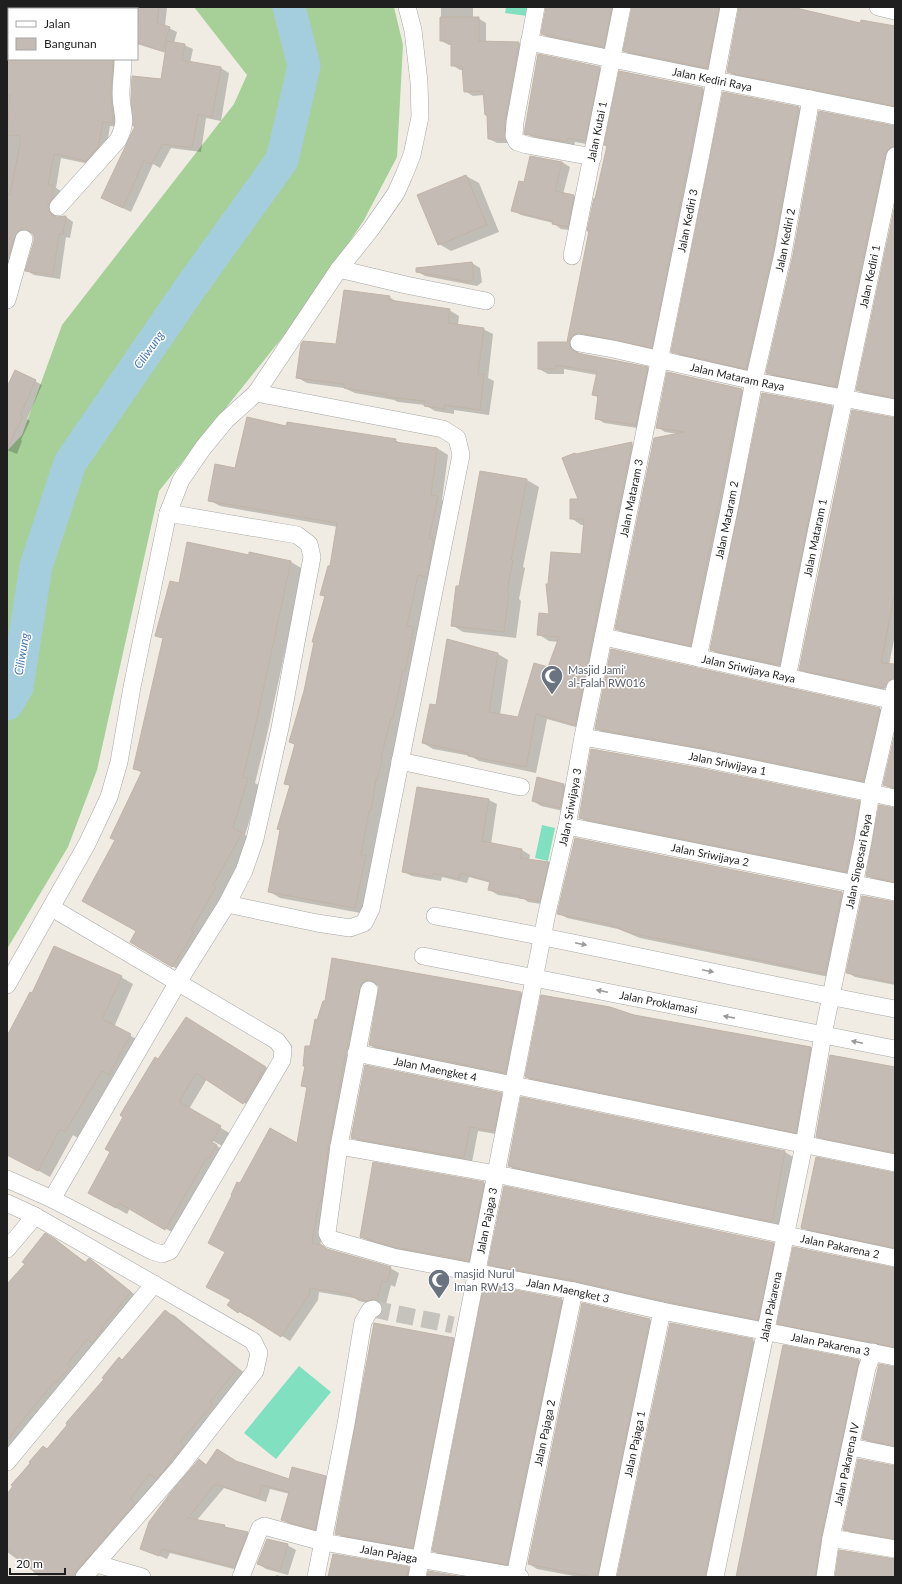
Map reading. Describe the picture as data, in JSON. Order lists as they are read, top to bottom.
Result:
{
  "streets": {
    "street": [
      "Jalan Kediri Raya",
      "Jalan Kutai 1",
      "Jalan Kediri 3",
      "Jalan Kediri 2",
      "Jalan Kediri 1",
      "Jalan Mataram Raya",
      "Jalan Mataram 3",
      "Jalan Mataram 2",
      "Jalan Mataram 1",
      "Jalan Sriwijaya Raya",
      "Jalan Sriwijaya 1",
      "Jalan Sriwijaya 3",
      "Jalan Sriwijaya 2",
      "Jalan Singosari Raya",
      "Jalan Proklamasi",
      "Jalan Maengket 4",
      "Jalan Pajaga 3",
      "Jalan Pakarena 2",
      "Jalan Maengket 3",
      "Jalan Pakarena",
      "Jalan Pakarena 3",
      "Jalan Pajaga 2",
      "Jalan Pajaga 1",
      "Jalan Pakarena IV",
      "Jalan Pajaga"
    ]
  },
  "crossings": [
    ["Jalan Kediri Raya", "Jalan Kutai 1"],
    ["Jalan Kediri Raya", "Jalan Kediri 3"],
    ["Jalan Kediri Raya", "Jalan Kediri 2"],
    ["Jalan Kediri 3", "Jalan Mataram Raya"],
    ["Jalan Kediri 3", "Jalan Mataram 3"],
    ["Jalan Kediri 2", "Jalan Mataram Raya"],
    ["Jalan Kediri 2", "Jalan Mataram 2"],
    ["Jalan Kediri 1", "Jalan Mataram Raya"],
    ["Jalan Kediri 1", "Jalan Mataram 1"],
    ["Jalan Mataram Raya", "Jalan Mataram 3"],
    ["Jalan Mataram Raya", "Jalan Mataram 2"],
    ["Jalan Mataram Raya", "Jalan Mataram 1"],
    ["Jalan Mataram 3", "Jalan Sriwijaya Raya"],
    ["Jalan Mataram 3", "Jalan Sriwijaya 3"],
    ["Jalan Mataram 2", "Jalan Sriwijaya Raya"],
    ["Jalan Mataram 1", "Jalan Sriwijaya Raya"],
    ["Jalan Sriwijaya Raya", "Jalan Sriwijaya 3"],
    ["Jalan Sriwijaya Raya", "Jalan Singosari Raya"],
    ["Jalan Sriwijaya 1", "Jalan Sriwijaya 3"],
    ["Jalan Sriwijaya 1", "Jalan Singosari Raya"],
    ["Jalan Sriwijaya 3", "Jalan Sriwijaya 2"],
    ["Jalan Sriwijaya 3", "Jalan Proklamasi"],
    ["Jalan Sriwijaya 3", "Jalan Pajaga 3"],
    ["Jalan Sriwijaya 2", "Jalan Singosari Raya"],
    ["Jalan Singosari Raya", "Jalan Proklamasi"],
    ["Jalan Singosari Raya", "Jalan Pakarena"],
    ["Jalan Proklamasi", "Jalan Pajaga 3"],
    ["Jalan Proklamasi", "Jalan Pakarena"],
    ["Jalan Maengket 4", "Jalan Pajaga 3"],
    ["Jalan Maengket 4", "Jalan Pakarena"],
    ["Jalan Pajaga 3", "Jalan Pakarena 2"],
    ["Jalan Pajaga 3", "Jalan Maengket 3"],
    ["Jalan Pajaga 3", "Jalan Pajaga"],
    ["Jalan Pakarena 2", "Jalan Maengket 3"],
    ["Jalan Pakarena 2", "Jalan Pakarena"],
    ["Jalan Maengket 3", "Jalan Pakarena"],
    ["Jalan Maengket 3", "Jalan Pakarena 3"],
    ["Jalan Maengket 3", "Jalan Pajaga 2"],
    ["Jalan Maengket 3", "Jalan Pajaga 1"],
    ["Jalan Pakarena", "Jalan Pakarena 3"],
    ["Jalan Pakarena 3", "Jalan Pakarena IV"],
    ["Jalan Pajaga 2", "Jalan Pajaga"]
  ],
  "water": ["Ciliwung"],
  "places": {
    "mosque": ["Masjid Jami' al-Falah RW016", "masjid Nurul Iman RW 13"]
  },
  "legend": ["Jalan", "Bangunan"],
  "scale_bar": "20 m"
}
